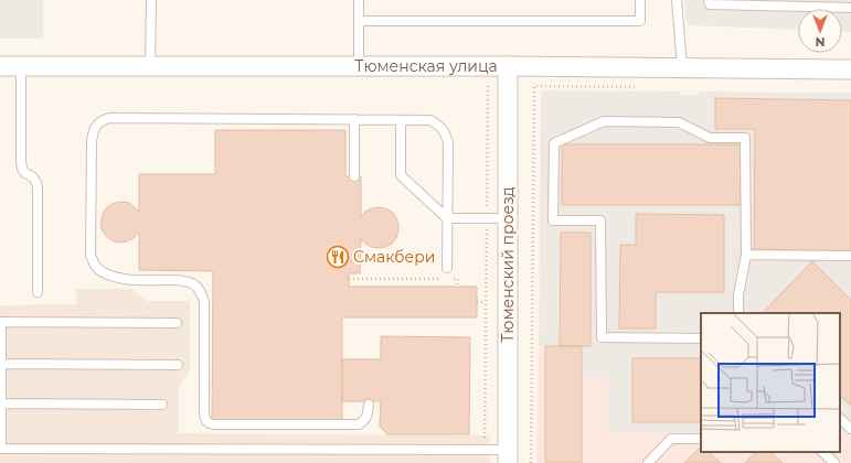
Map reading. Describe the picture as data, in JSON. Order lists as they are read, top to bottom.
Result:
{
  "streets": {
    "street": ["Тюменская улица", "Тюменский проезд"]
  },
  "crossings": [
    ["Тюменская улица", "Тюменский проезд"]
  ],
  "places": {
    "restaurant": ["Смакбери"]
  },
  "north": "bottom"
}
